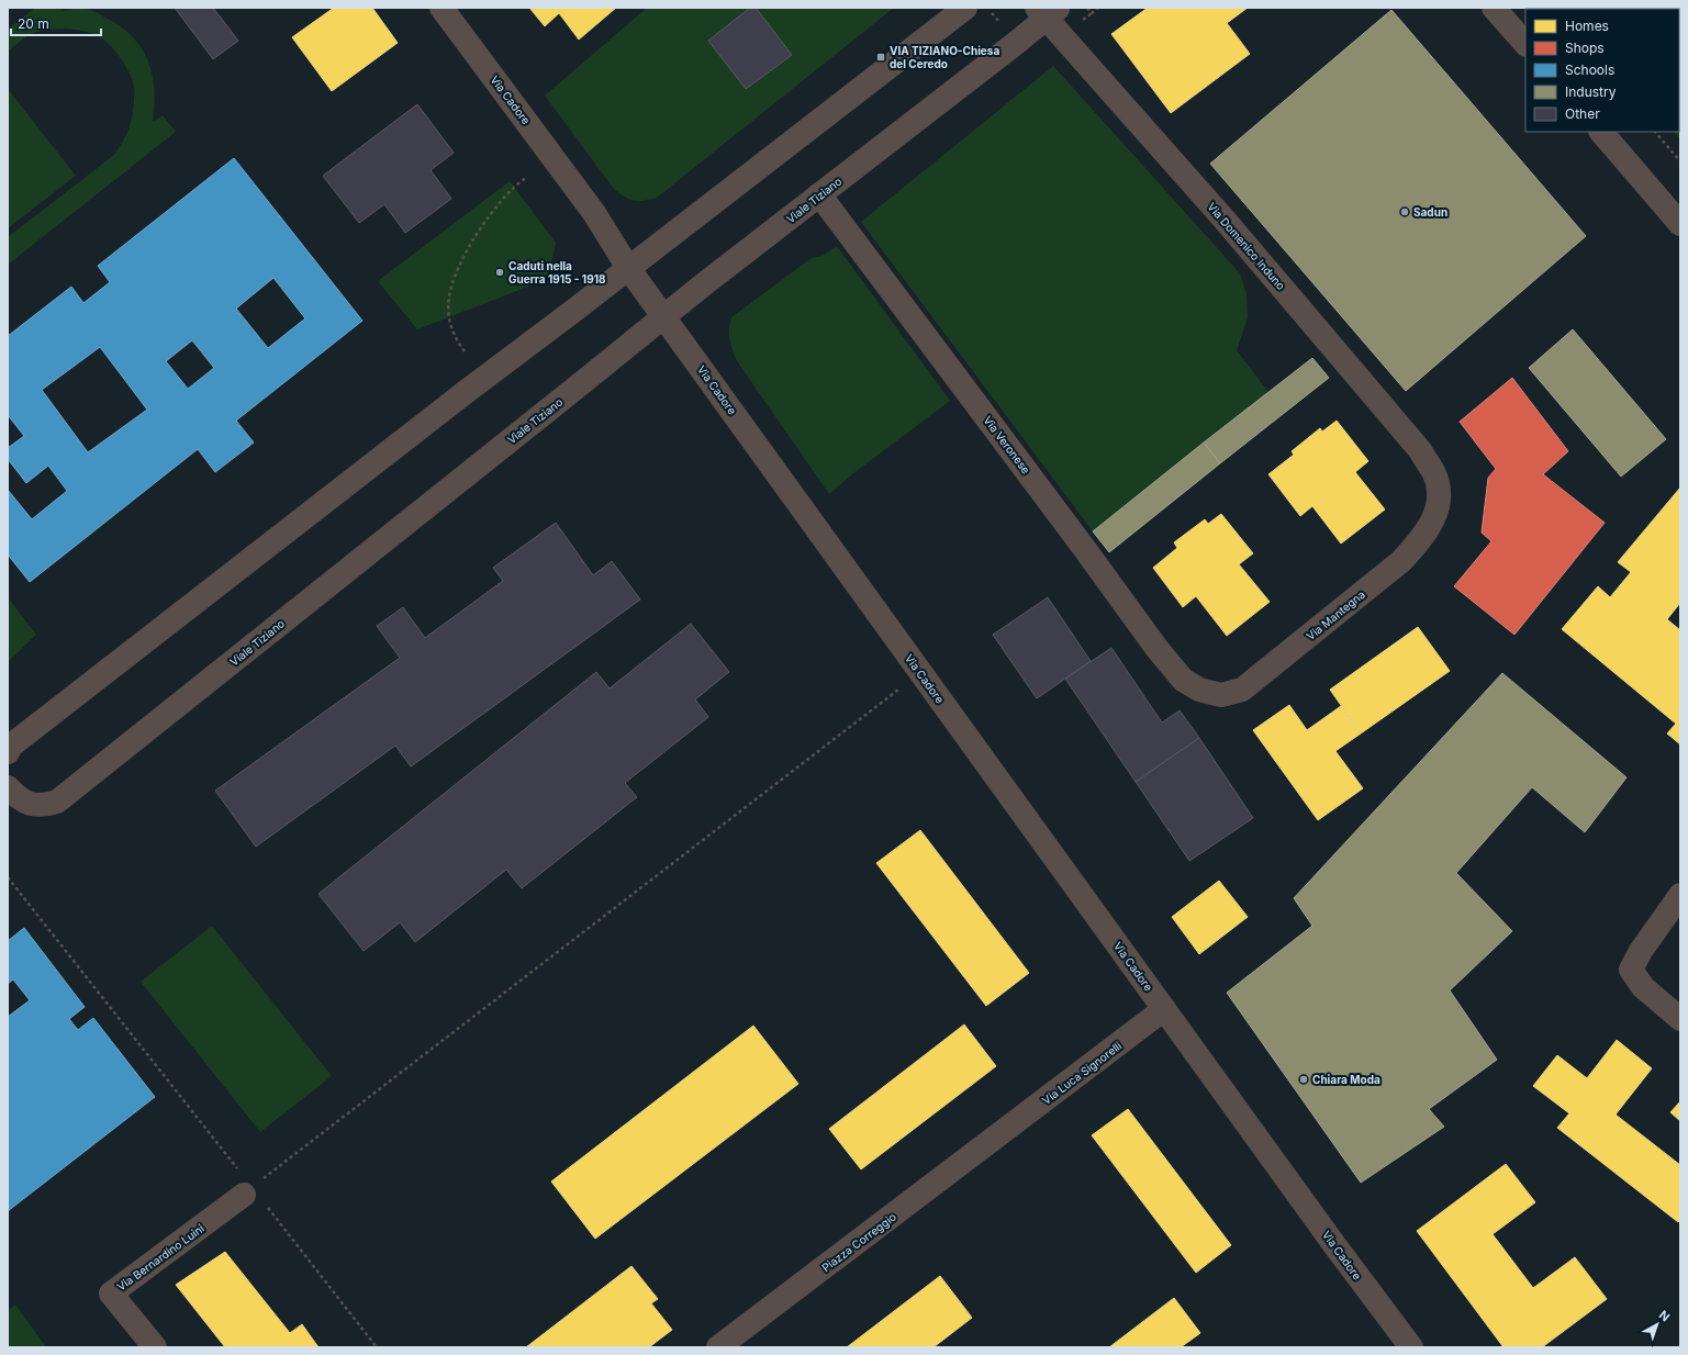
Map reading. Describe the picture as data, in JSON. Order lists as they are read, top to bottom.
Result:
{
  "streets": {
    "street": [
      "Via Cadore",
      "Viale Tiziano",
      "Via Domenico Induno",
      "Via Veronese",
      "Via Mantegna",
      "Via Luca Signorelli",
      "Piazza Correggio",
      "Via Bernardino Luini"
    ]
  },
  "crossings": [
    ["Via Cadore", "Viale Tiziano"],
    ["Via Cadore", "Via Luca Signorelli"],
    ["Viale Tiziano", "Via Domenico Induno"],
    ["Viale Tiziano", "Via Veronese"],
    ["Via Domenico Induno", "Via Mantegna"],
    ["Via Veronese", "Via Mantegna"],
    ["Via Luca Signorelli", "Piazza Correggio"]
  ],
  "places": {
    "transit": ["VIA TIZIANO-Chiesa del Ceredo"],
    "other": ["Sadun", "Caduti nella Guerra 1915 - 1918", "Chiara Moda"]
  },
  "legend": [
    "Homes",
    "Shops",
    "Schools",
    "Industry",
    "Other"
  ],
  "scale_bar": "20 m",
  "north": "top right"
}
